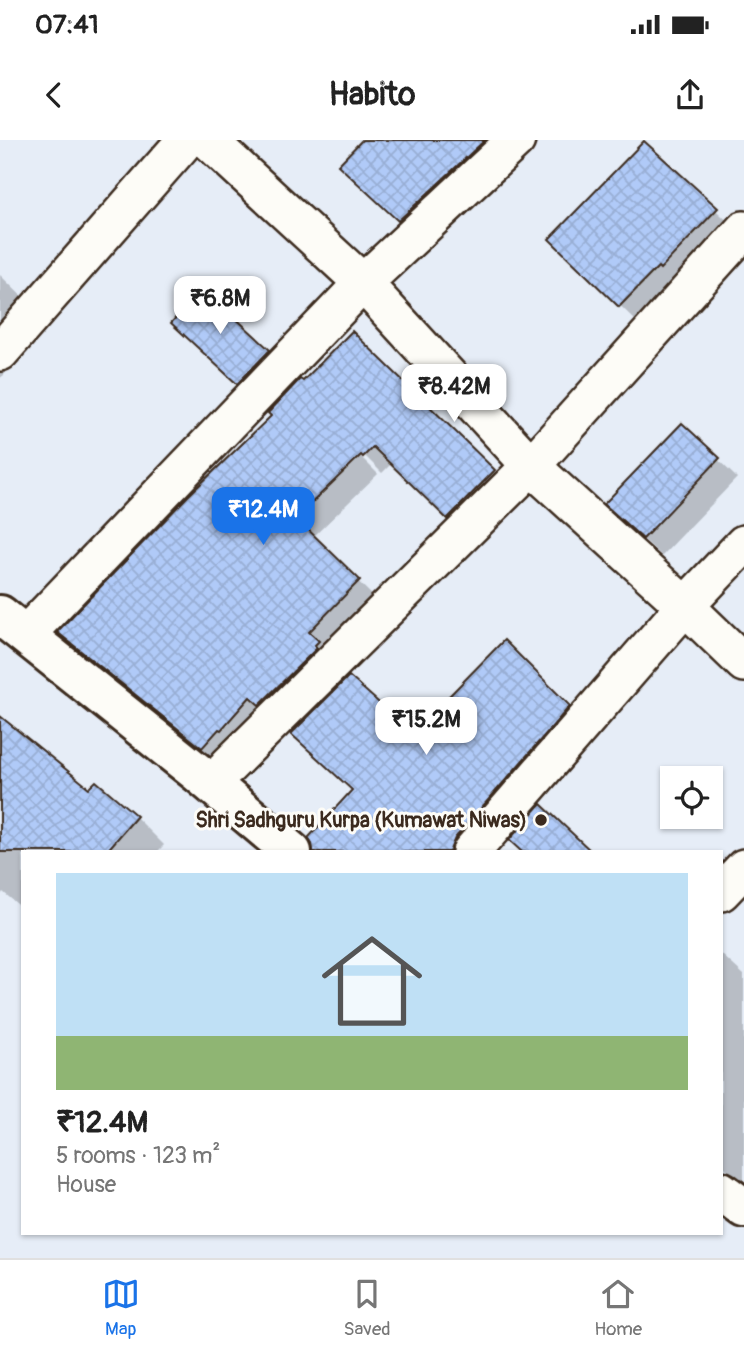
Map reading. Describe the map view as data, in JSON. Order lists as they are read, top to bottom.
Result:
{
  "places": ["Shri Sadhguru Kurpa (Kumawat Niwas)"],
  "page": {
    "status": "07:41",
    "header": "Habito",
    "price": [
      "₹6.8M",
      "₹8.42M",
      "₹12.4M",
      "₹15.2M"
    ],
    "list": [
      {
        "name": "₹12.4M",
        "note": "5 rooms · 123 m² · House"
      }
    ],
    "tabs": ["Map", "Saved", "Home"]
  }
}
